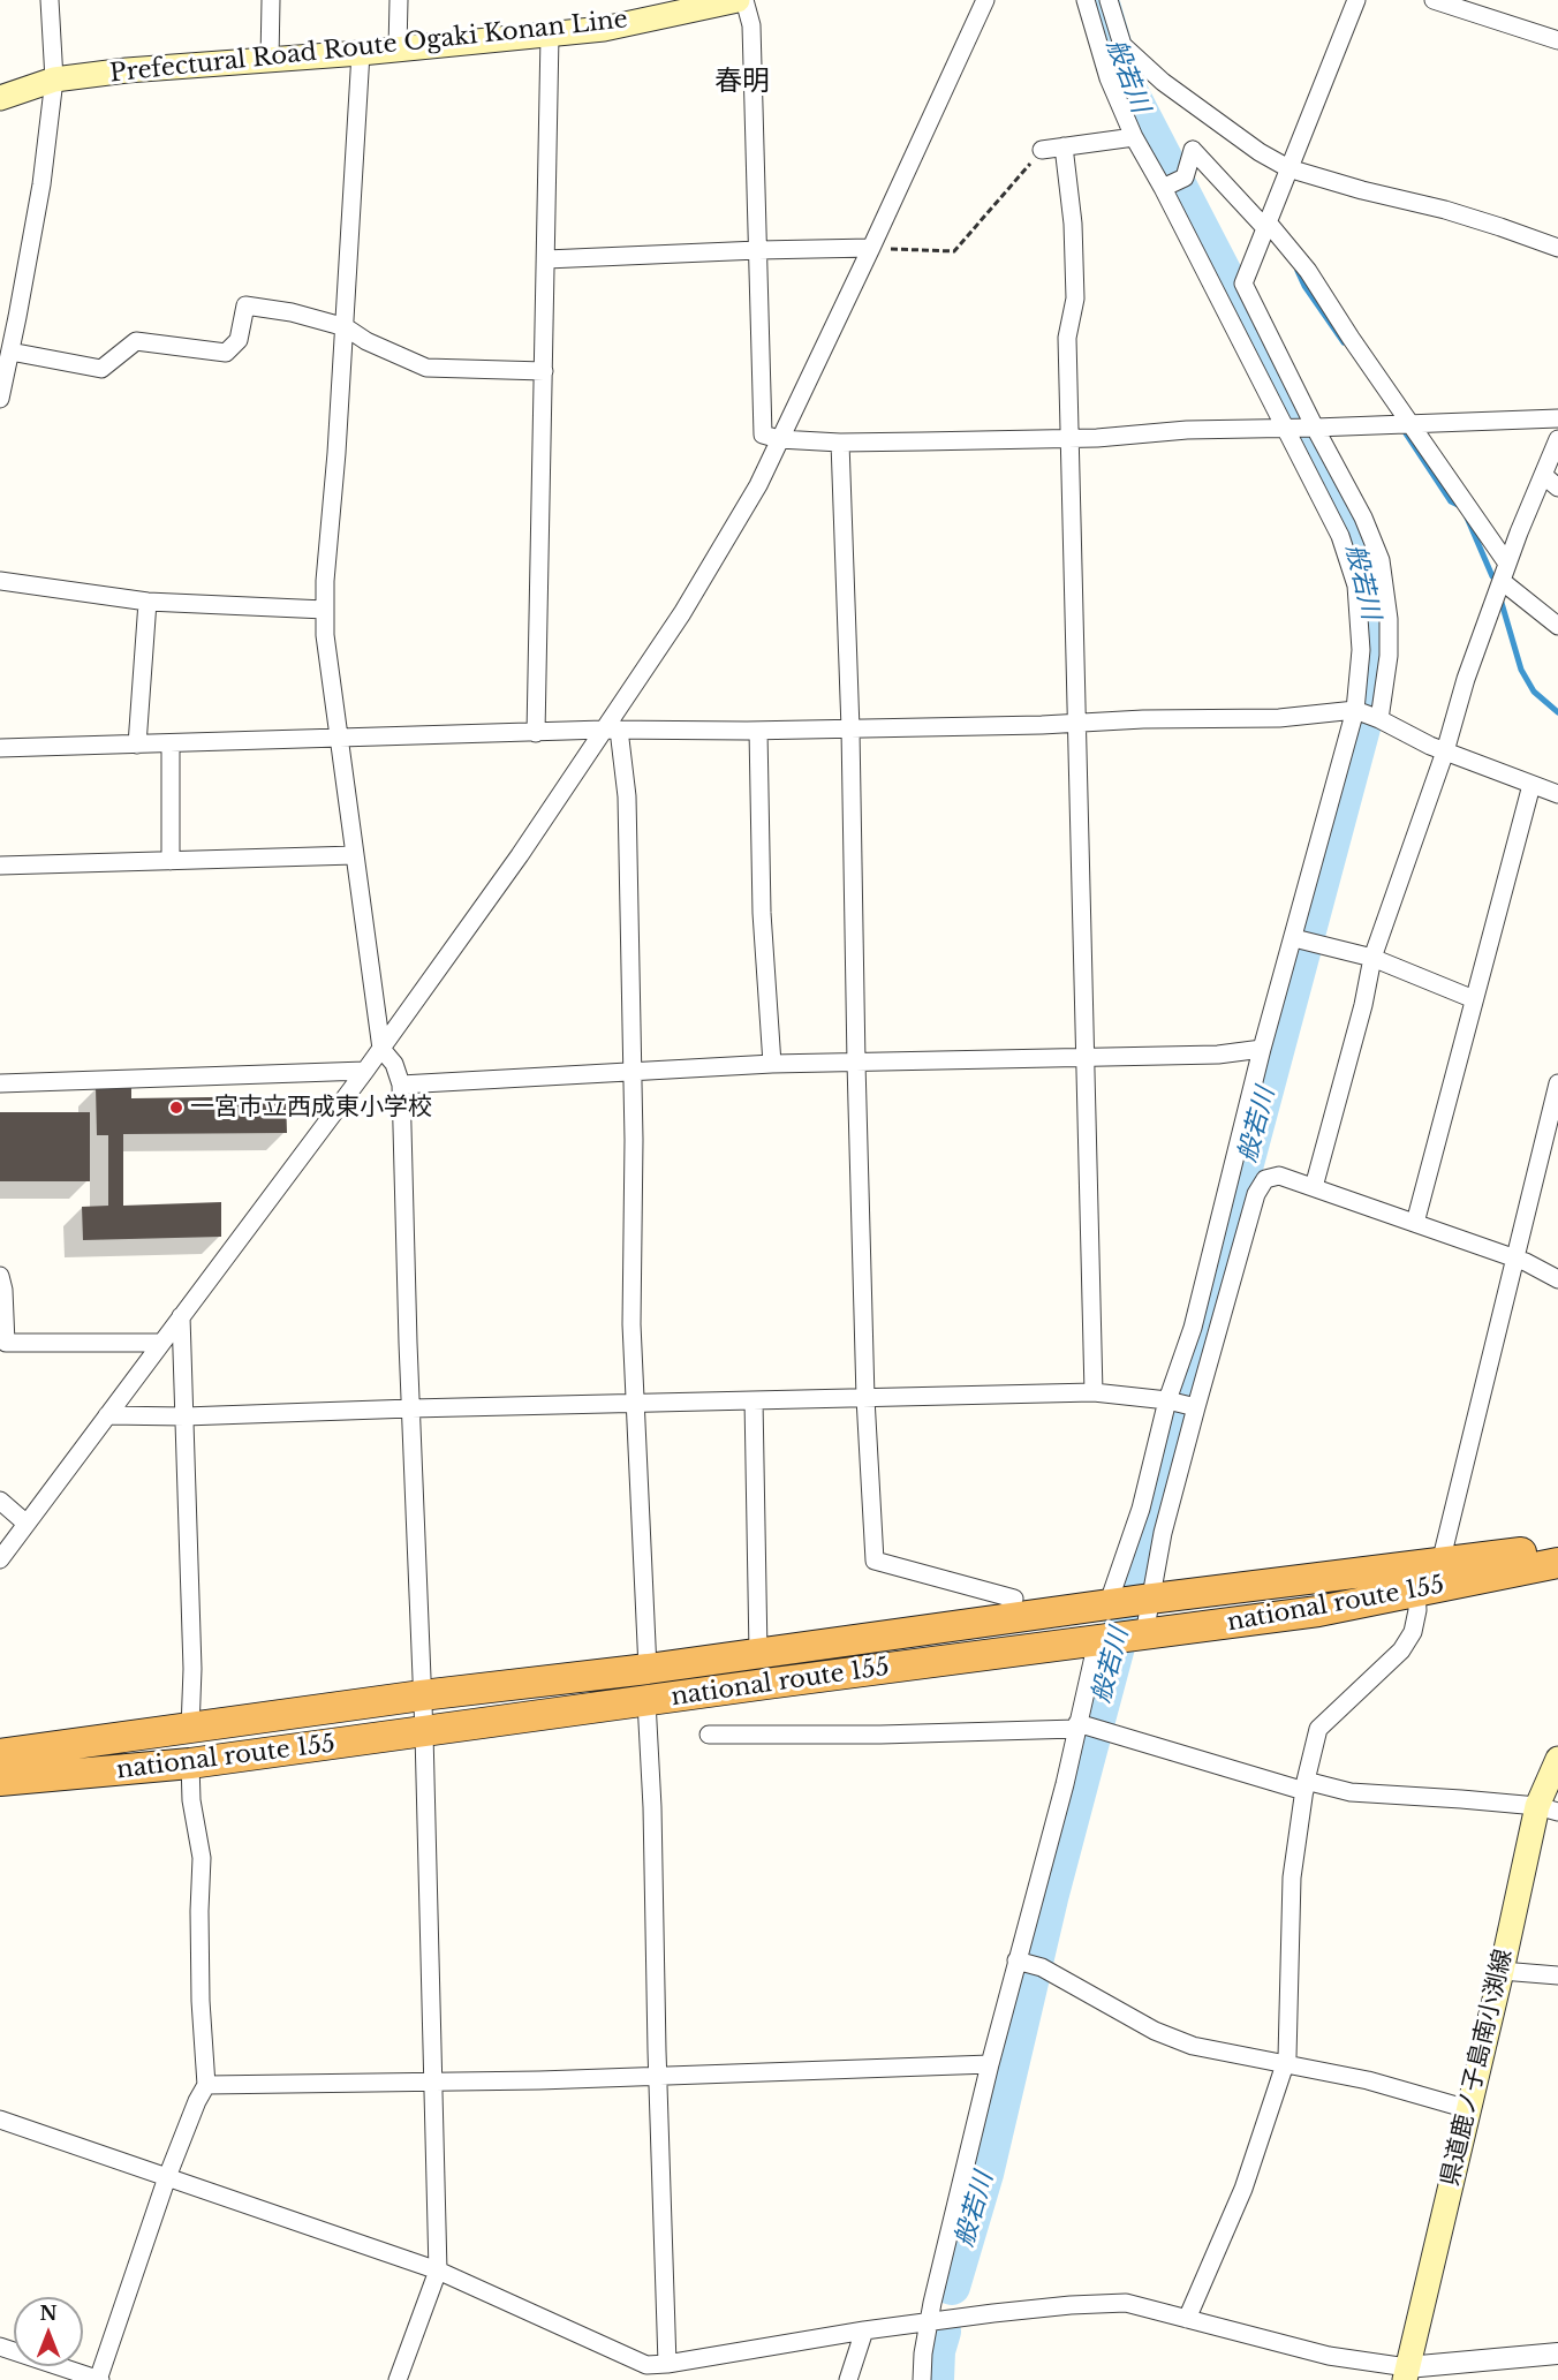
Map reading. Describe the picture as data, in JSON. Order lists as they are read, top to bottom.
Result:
{
  "streets": {
    "highway": ["national route 155"],
    "main road": ["Prefectural Road Route Ogaki Konan Line", "県道鹿ノ子島南小渕線"]
  },
  "districts": ["春明"],
  "water": ["般若川"],
  "places": ["一宮市立西成東小学校"],
  "north": "top"
}
